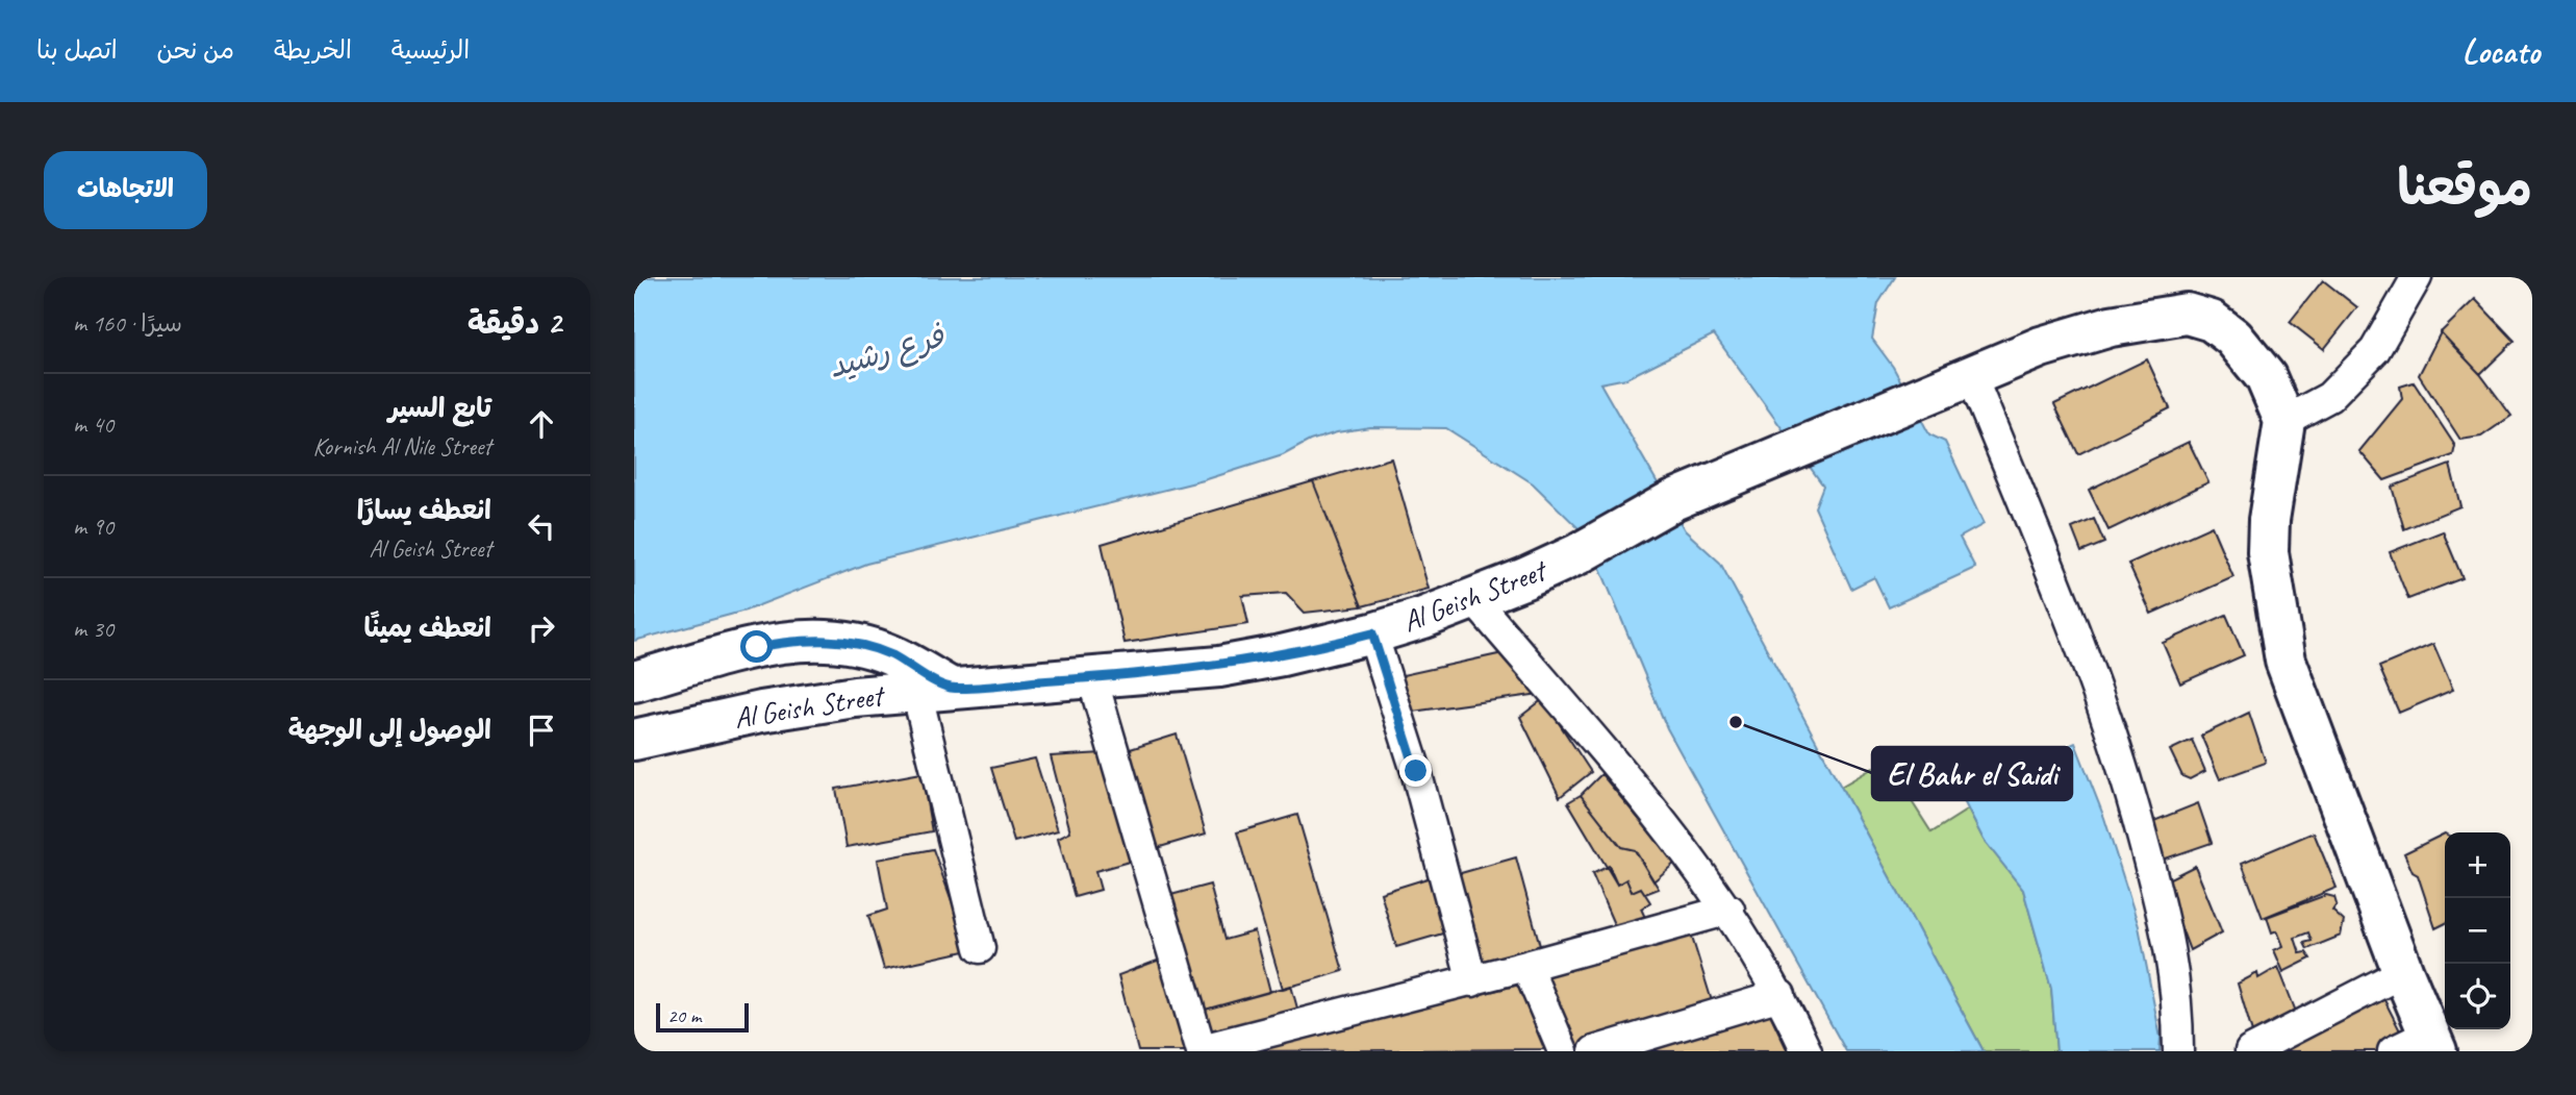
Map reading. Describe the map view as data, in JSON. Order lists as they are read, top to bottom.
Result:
{
  "streets": {
    "main road": ["Al Geish Street"]
  },
  "water": ["فرع رشيد"],
  "places": ["El Bahr el Saidi"],
  "scale_bar": "20 m",
  "page": {
    "header": "Locato",
    "nav": [
      "الرئيسية",
      "الخريطة",
      "من نحن",
      "اتصل بنا"
    ],
    "title": "موقعنا",
    "buttons": "الاتجاهات",
    "heading": ["2 دقيقة", "سيرًا · 160 m"],
    "list": [
      ["تابع السير", "Kornish Al Nile Street", "40 m"],
      ["انعطف يسارًا", "Al Geish Street", "90 m"],
      ["انعطف يمينًا", "30 m"],
      "الوصول إلى الوجهة"
    ],
    "map_buttons": ["+", "−"],
    "scale": "20 m"
  }
}
